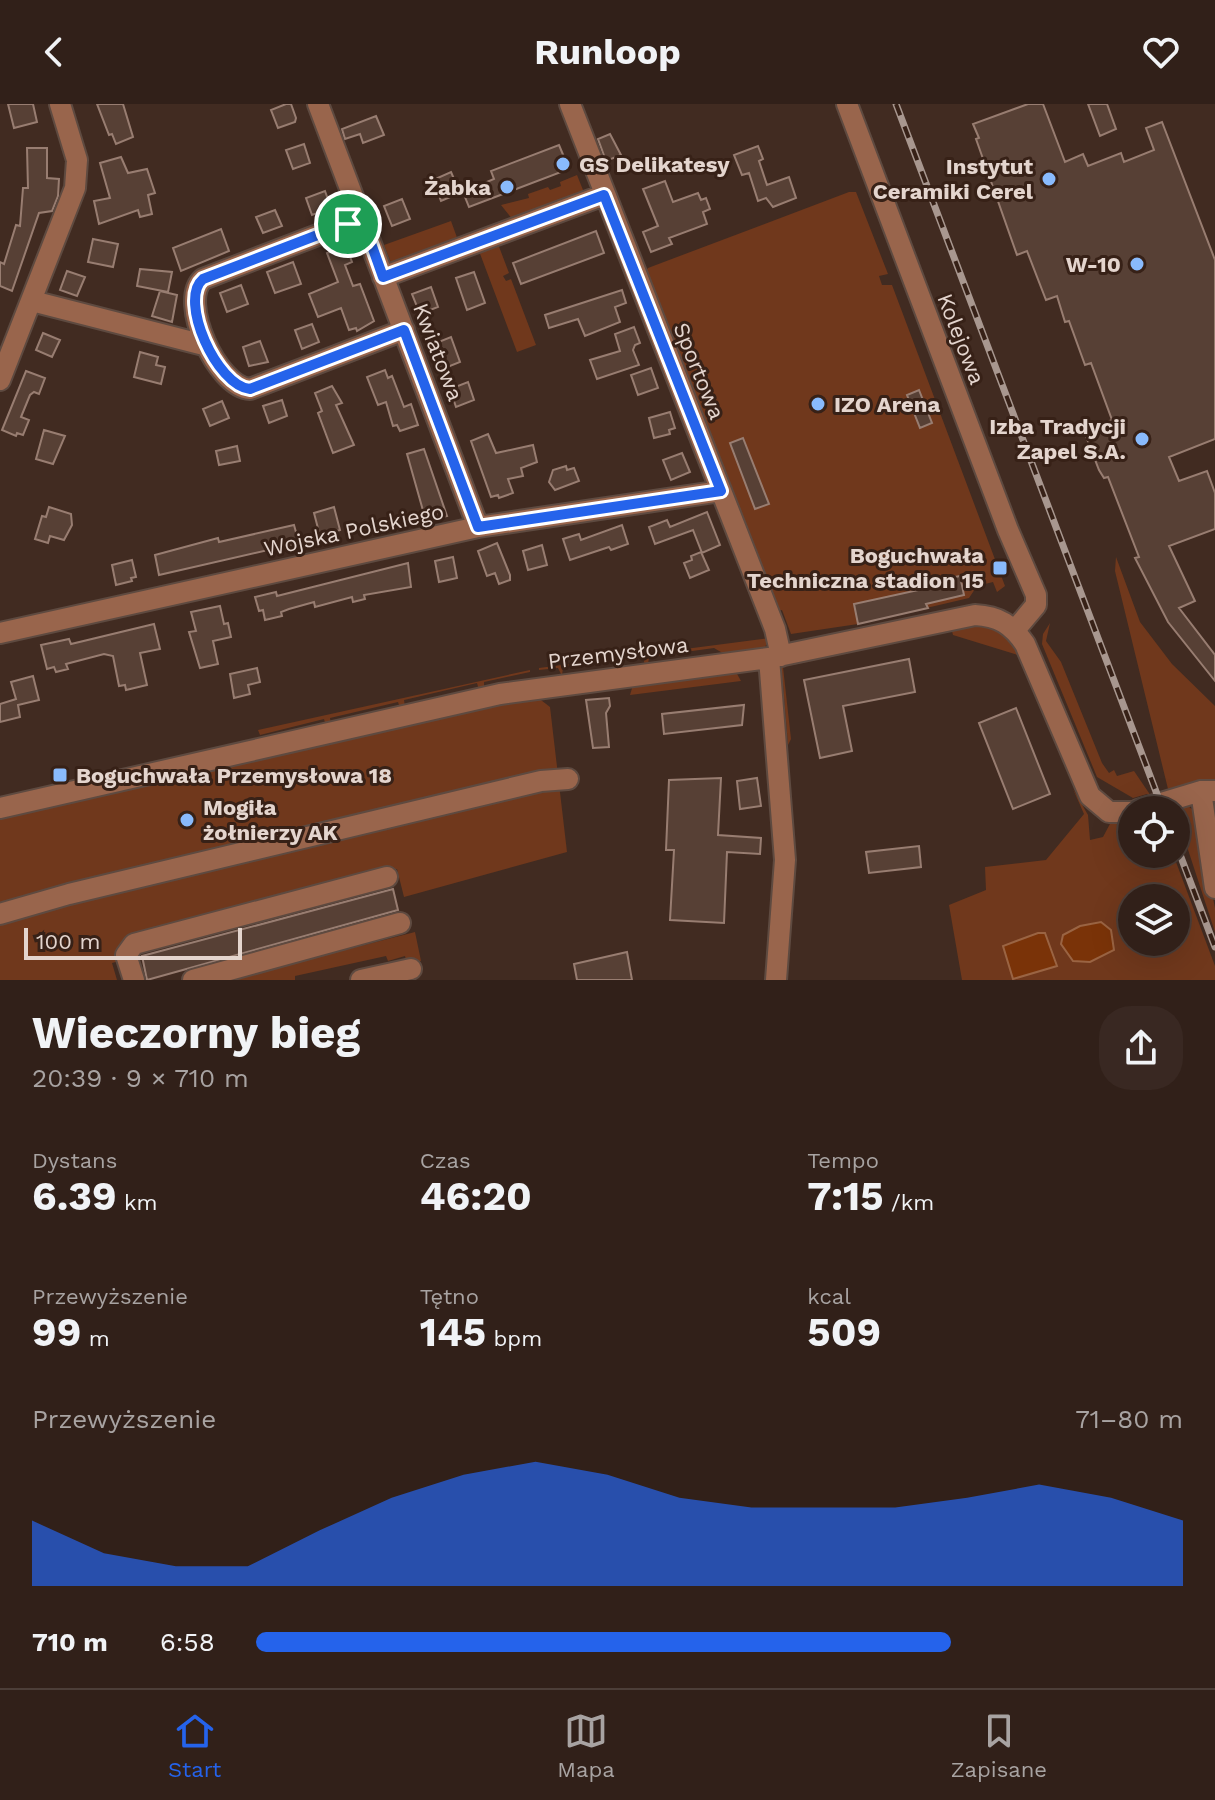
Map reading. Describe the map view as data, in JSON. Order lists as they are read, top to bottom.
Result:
{
  "streets": {
    "street": [
      "Kolejowa",
      "Kwiatowa",
      "Sportowa",
      "Wojska Polskiego",
      "Przemysłowa"
    ]
  },
  "crossings": [
    ["Kolejowa", "Przemysłowa"],
    ["Kwiatowa", "Wojska Polskiego"],
    ["Sportowa", "Wojska Polskiego"],
    ["Sportowa", "Przemysłowa"]
  ],
  "places": {
    "other": [
      "GS Delikatesy",
      "Instytut Ceramiki Cerel",
      "Żabka",
      "W-10",
      "IZO Arena",
      "Izba Tradycji Zapel S.A.",
      "Mogiła żołnierzy AK"
    ],
    "transit": ["Boguchwała Techniczna stadion 15", "Boguchwała Przemysłowa 18"]
  },
  "scale_bar": "100 m",
  "page": {
    "header": "Runloop",
    "scale": "100 m",
    "heading": ["Wieczorny bieg", "20:39 · 9 × 710 m"],
    "stats": [
      ["Dystans", "6.39 km"],
      ["Czas", "46:20"],
      ["Tempo", "7:15 /km"],
      ["Przewyższenie", "99 m"],
      ["Tętno", "145 bpm"],
      ["kcal", "509"]
    ],
    "chart": ["Przewyższenie", "71–80 m"],
    "list": [
      {
        "name": "710 m",
        "note": "6:58"
      }
    ],
    "tabs": ["Start", "Mapa", "Zapisane"]
  }
}
